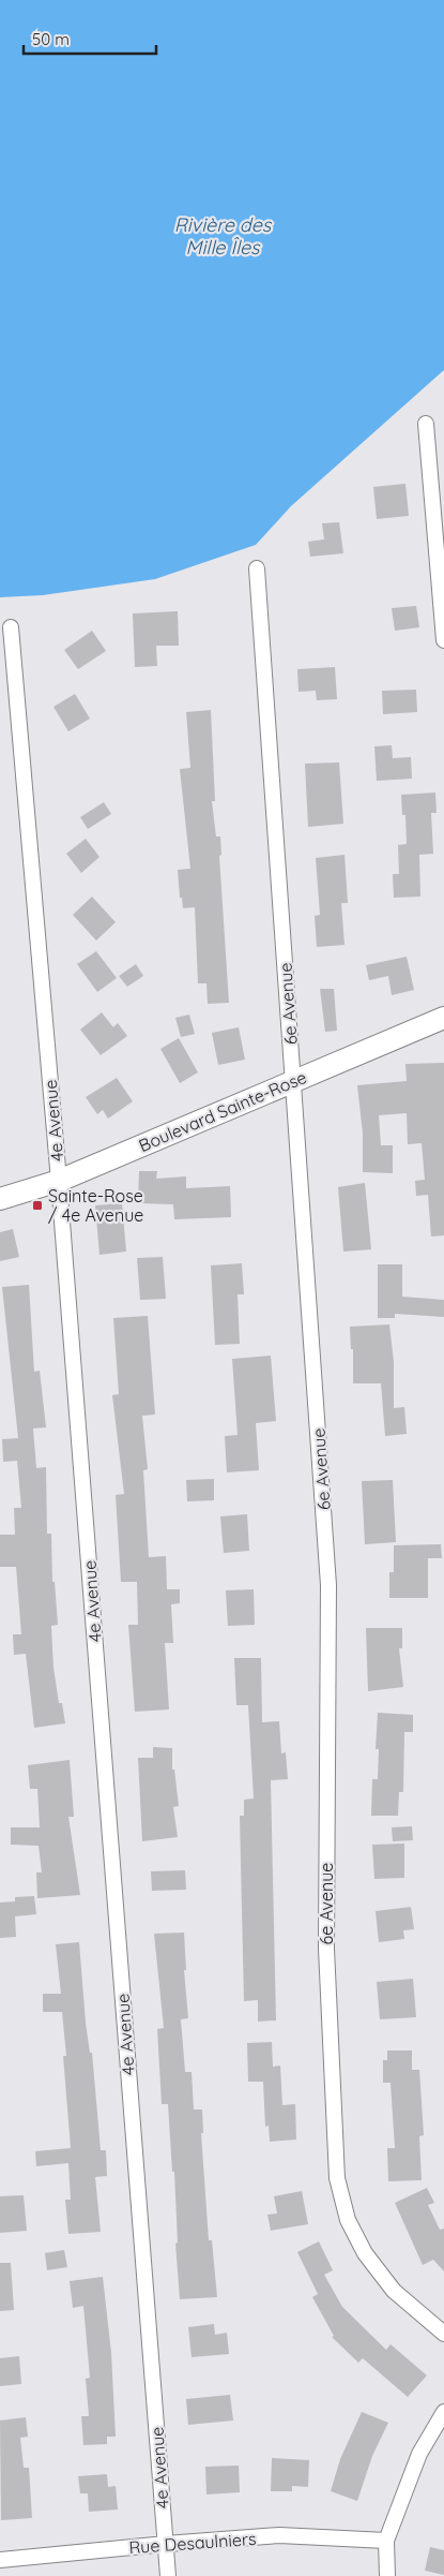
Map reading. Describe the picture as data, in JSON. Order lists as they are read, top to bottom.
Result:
{
  "streets": {
    "street": [
      "6e Avenue",
      "Boulevard Sainte-Rose",
      "4e Avenue",
      "Rue Desaulniers"
    ]
  },
  "crossings": [
    ["6e Avenue", "Boulevard Sainte-Rose"],
    ["Boulevard Sainte-Rose", "4e Avenue"],
    ["4e Avenue", "Rue Desaulniers"]
  ],
  "water": ["Rivière des Mille Îles"],
  "places": {
    "transit": ["Sainte-Rose / 4e Avenue"]
  },
  "scale_bar": "50 m"
}
